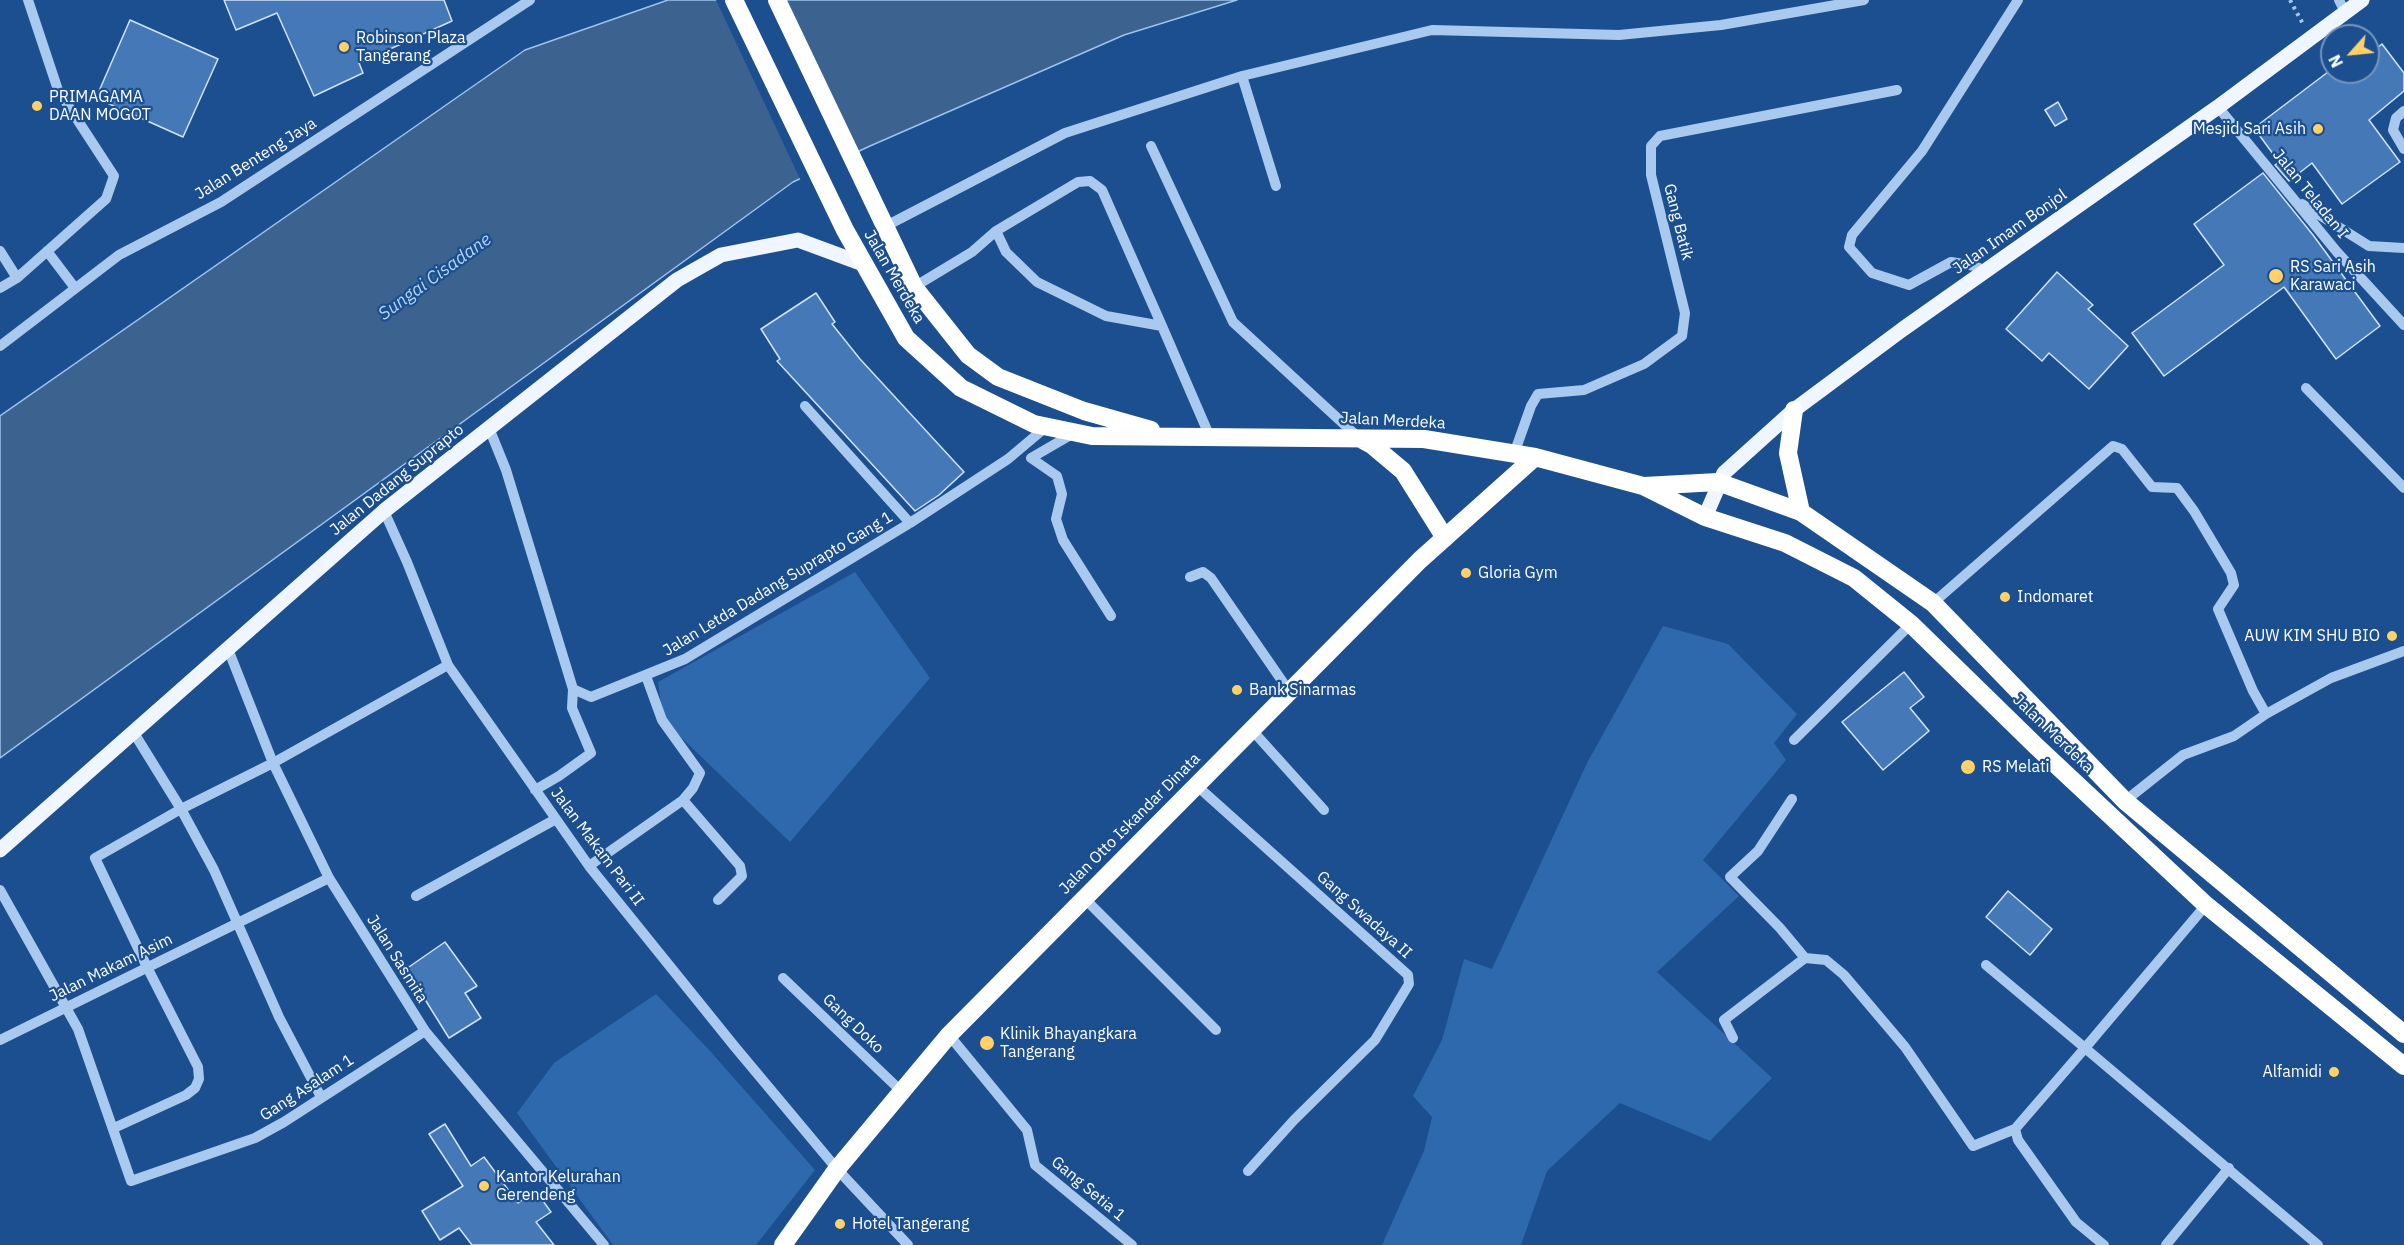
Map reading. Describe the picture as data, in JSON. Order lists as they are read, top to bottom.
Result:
{
  "streets": {
    "highway": ["Jalan Merdeka", "Jalan Otto Iskandar Dinata"],
    "main road": ["Jalan Imam Bonjol", "Jalan Dadang Suprapto"],
    "street": [
      "Jalan Benteng Jaya",
      "Jalan Teladan I",
      "Gang Batik",
      "Jalan Letda Dadang Suprapto Gang 1",
      "Jalan Makam Pari II",
      "Gang Swadaya II",
      "Jalan Sasmita",
      "Jalan Makam Asim",
      "Gang Doko",
      "Gang Asalam 1",
      "Gang Setia 1"
    ]
  },
  "crossings": [
    ["Jalan Teladan I", "Jalan Imam Bonjol"],
    ["Gang Batik", "Jalan Merdeka"],
    ["Jalan Imam Bonjol", "Jalan Merdeka"],
    ["Jalan Merdeka", "Jalan Dadang Suprapto"],
    ["Jalan Merdeka", "Jalan Letda Dadang Suprapto Gang 1"],
    ["Jalan Merdeka", "Jalan Otto Iskandar Dinata"],
    ["Jalan Dadang Suprapto", "Jalan Makam Pari II"],
    ["Jalan Dadang Suprapto", "Jalan Sasmita"],
    ["Jalan Otto Iskandar Dinata", "Jalan Makam Pari II"],
    ["Jalan Otto Iskandar Dinata", "Gang Swadaya II"],
    ["Jalan Otto Iskandar Dinata", "Gang Doko"],
    ["Jalan Otto Iskandar Dinata", "Gang Setia 1"],
    ["Jalan Sasmita", "Jalan Makam Asim"],
    ["Jalan Sasmita", "Gang Asalam 1"]
  ],
  "water": ["Sungai Cisadane"],
  "places": [
    "Robinson Plaza Tangerang",
    "PRIMAGAMA DAAN MOGOT",
    "Mesjid Sari Asih",
    "RS Sari Asih Karawaci",
    "Gloria Gym",
    "Indomaret",
    "AUW KIM SHU BIO",
    "Bank Sinarmas",
    "RS Melati",
    "Klinik Bhayangkara Tangerang",
    "Alfamidi",
    "Kantor Kelurahan Gerendeng",
    "Hotel Tangerang"
  ],
  "north": "bottom left"
}
